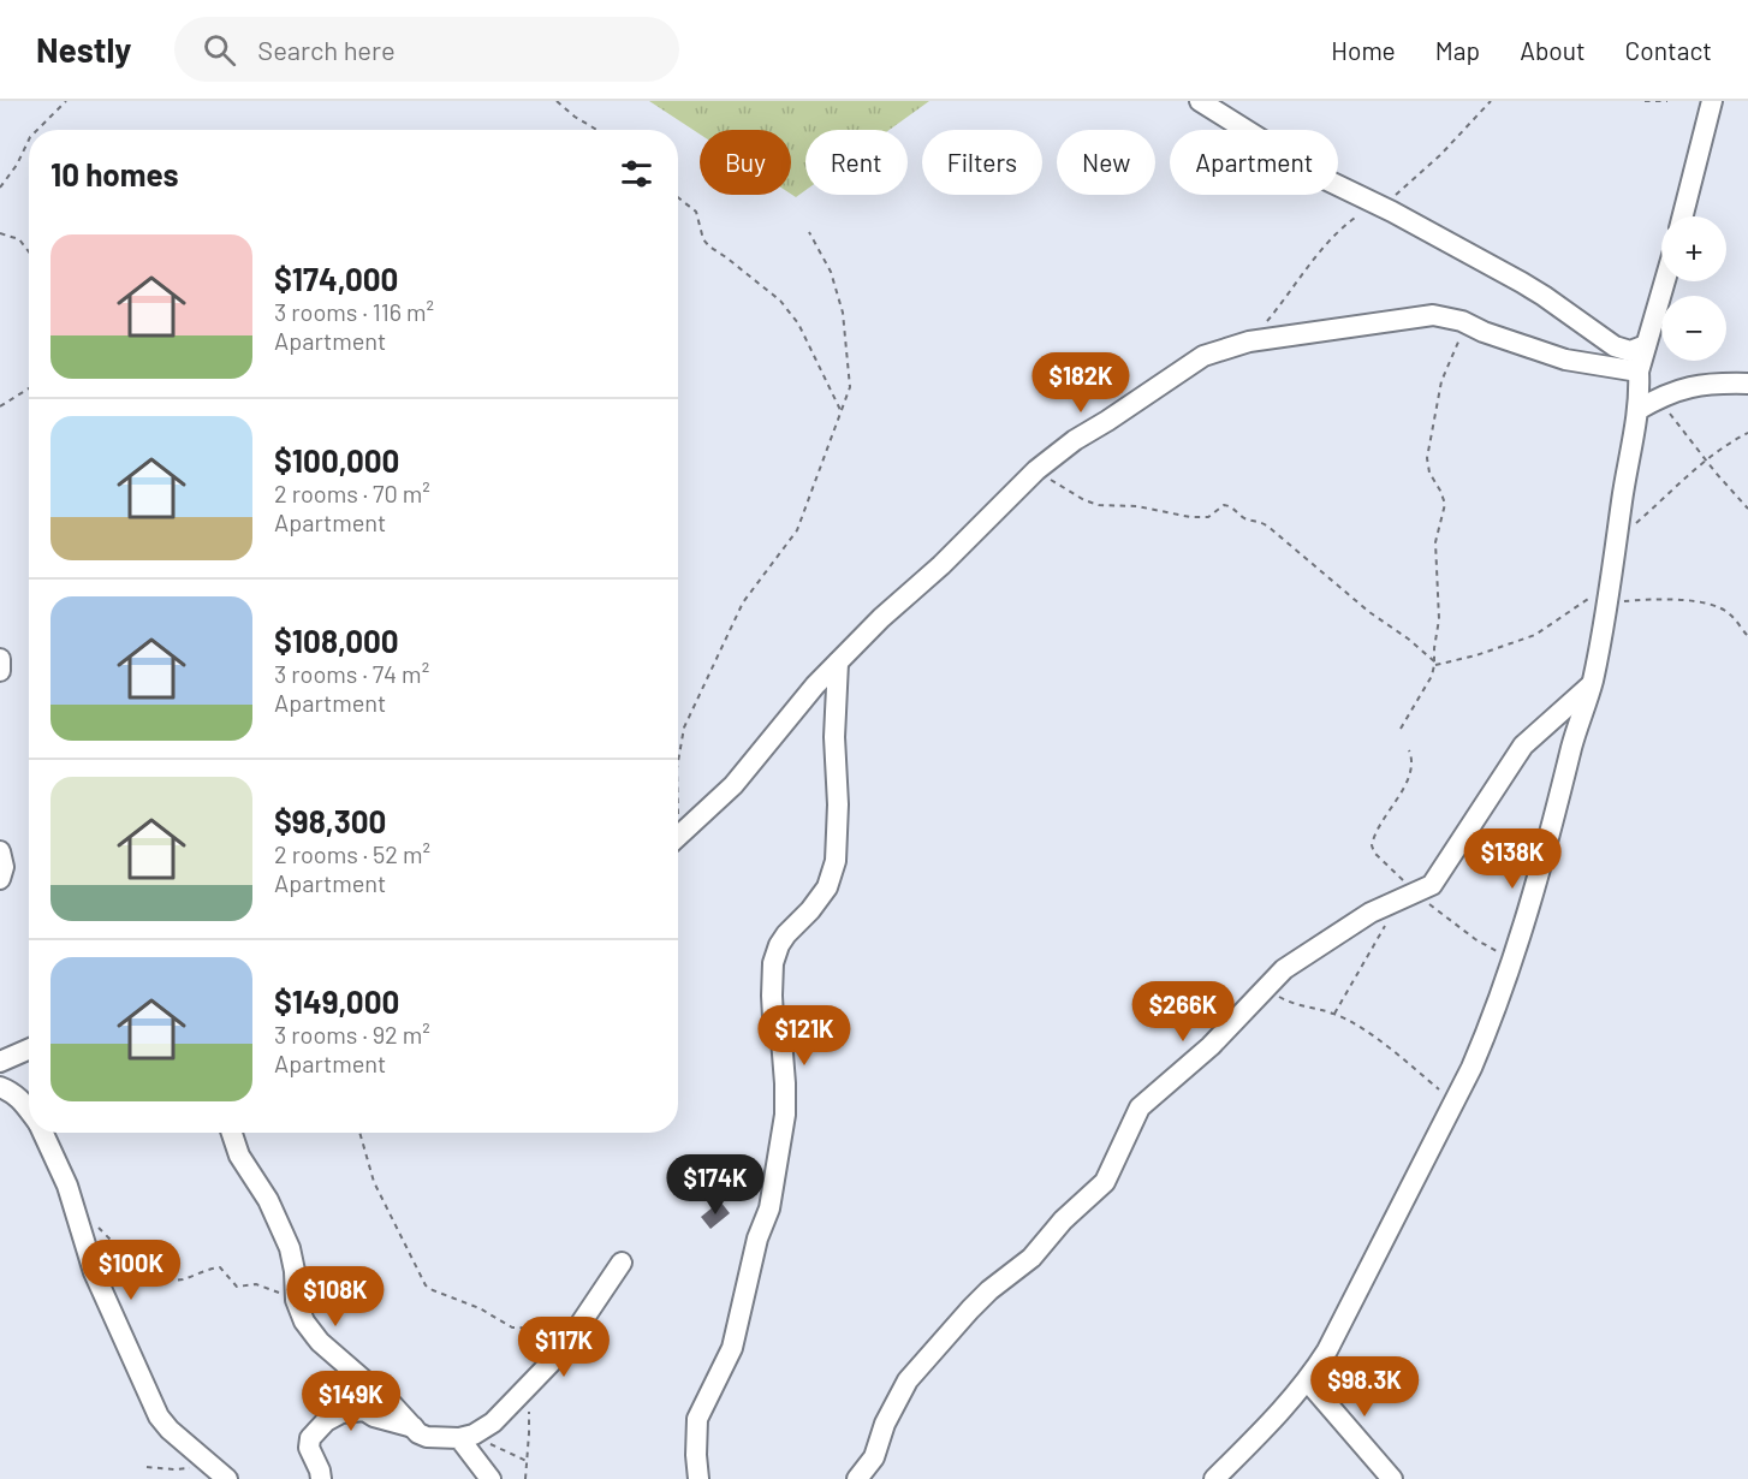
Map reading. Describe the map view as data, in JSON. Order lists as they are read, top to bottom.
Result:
{
  "page": {
    "header": "Nestly",
    "search": "Search here",
    "nav": [
      "Home",
      "Map",
      "About",
      "Contact"
    ],
    "chip": [
      "Buy",
      "Rent",
      "Filters",
      "New",
      "Apartment"
    ],
    "heading": "10 homes",
    "map_buttons": ["+", "−"],
    "list": [
      {
        "name": "$174,000",
        "note": "3 rooms · 116 m² · Apartment"
      },
      {
        "name": "$100,000",
        "note": "2 rooms · 70 m² · Apartment"
      },
      {
        "name": "$108,000",
        "note": "3 rooms · 74 m² · Apartment"
      },
      {
        "name": "$98,300",
        "note": "2 rooms · 52 m² · Apartment"
      },
      {
        "name": "$149,000",
        "note": "3 rooms · 92 m² · Apartment"
      }
    ],
    "price": [
      "$182K",
      "$138K",
      "$266K",
      "$121K",
      "$174K",
      "$100K",
      "$108K",
      "$117K",
      "$98.3K",
      "$149K"
    ]
  }
}
